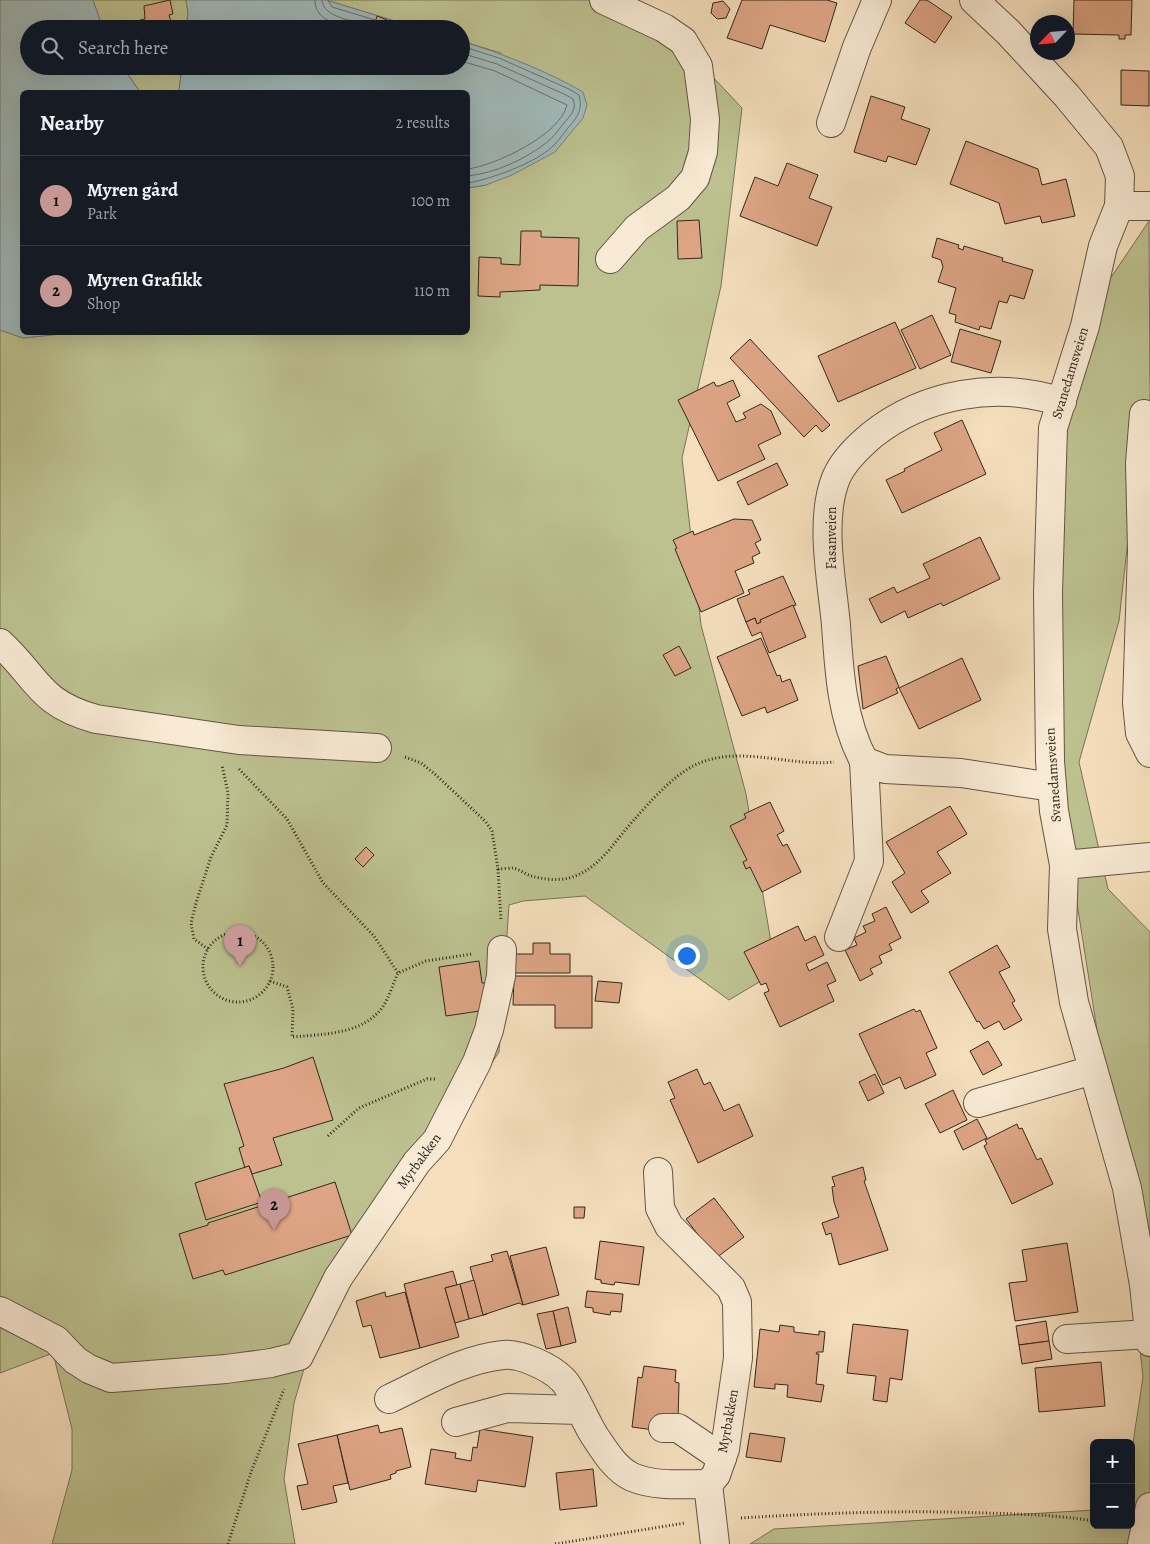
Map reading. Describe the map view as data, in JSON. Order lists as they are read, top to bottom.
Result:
{
  "streets": {
    "street": ["Svanedamsveien", "Fasanveien", "Myrbakken"]
  },
  "crossings": [
    ["Svanedamsveien", "Fasanveien"]
  ],
  "north": "bottom left",
  "page": {
    "search": "Search here",
    "heading": ["Nearby", "2 results"],
    "list": [
      {
        "mark": "1",
        "name": "Myren gård",
        "note": "Park",
        "value": "100 m"
      },
      {
        "mark": "2",
        "name": "Myren Grafikk",
        "note": "Shop",
        "value": "110 m"
      }
    ],
    "pins": ["1", "2"],
    "map_buttons": ["+", "−"]
  }
}
